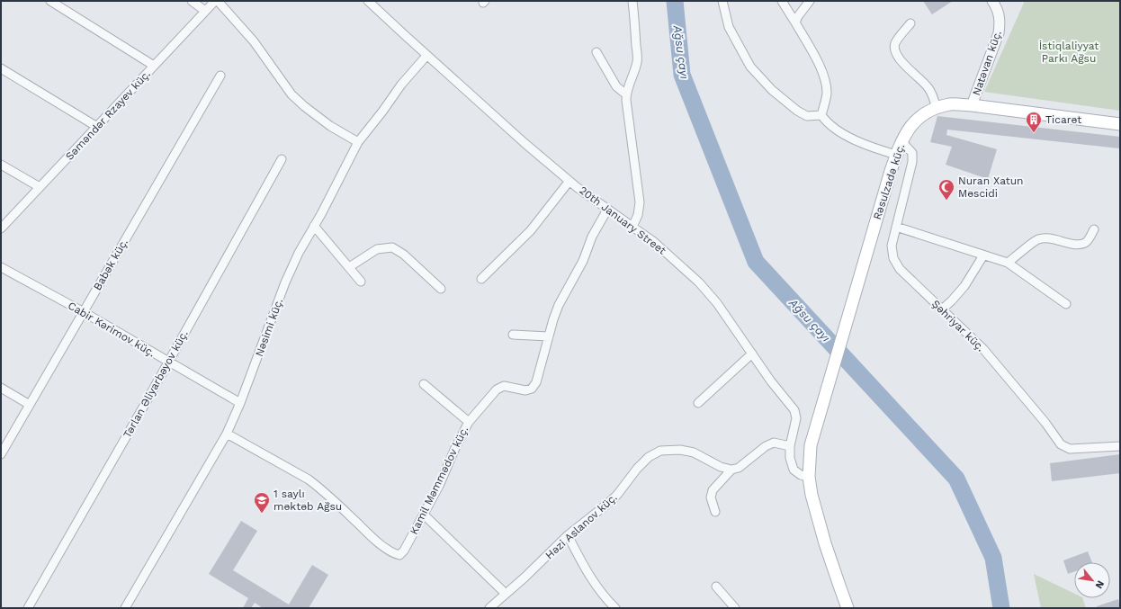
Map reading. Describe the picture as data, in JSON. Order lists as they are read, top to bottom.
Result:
{
  "streets": {
    "main road": ["Rəsulzadə küç."],
    "street": [
      "Natəvan küç.",
      "Səməndər Rzayev küç.",
      "20th January Street",
      "Babək küç.",
      "Şəhriyar küç.",
      "Nəsimi küç.",
      "Cabir Kərimov küç.",
      "Tərlan Əliyarbəyov küç.",
      "Kamil Məmmədov küç.",
      "Həzi Aslanov küç."
    ]
  },
  "crossings": [
    ["Natəvan küç.", "Rəsulzadə küç."],
    ["Rəsulzadə küç.", "20th January Street"],
    ["Rəsulzadə küç.", "Şəhriyar küç."],
    ["20th January Street", "Nəsimi küç."],
    ["20th January Street", "Kamil Məmmədov küç."],
    ["Babək küç.", "Cabir Kərimov küç."],
    ["Nəsimi küç.", "Cabir Kərimov küç."],
    ["Nəsimi küç.", "Kamil Məmmədov küç."],
    ["Cabir Kərimov küç.", "Tərlan Əliyarbəyov küç."]
  ],
  "water": ["Ağsu çayı"],
  "parks": ["İstiqlaliyyat Parkı Ağsu"],
  "places": {
    "building": ["Ticarət"],
    "mosque": ["Nuran Xatun Məscidi"],
    "school or university": ["1 saylı məktəb Ağsu"]
  },
  "north": "bottom right"
}
